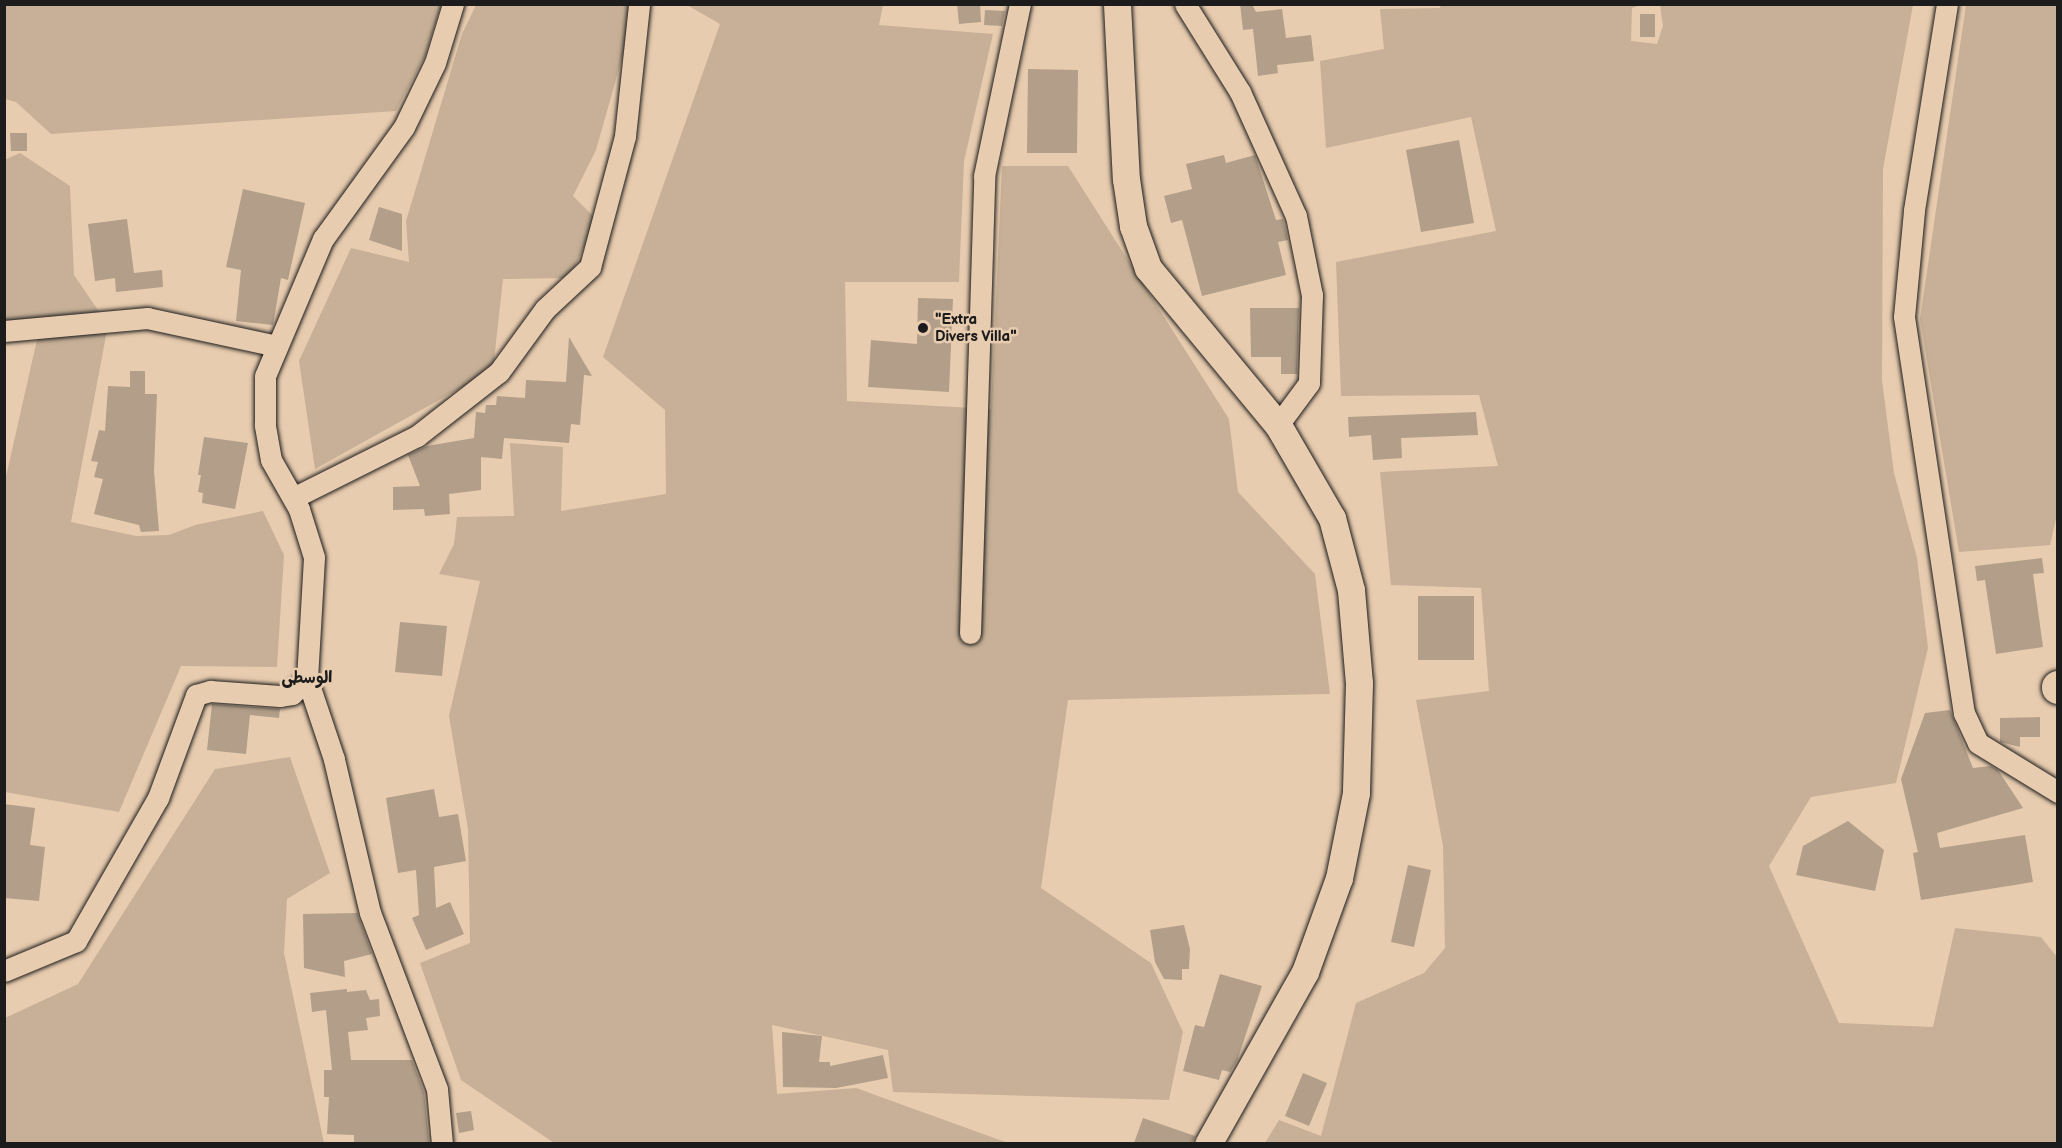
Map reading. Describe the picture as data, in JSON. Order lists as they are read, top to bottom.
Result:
{
  "districts": ["الوسطى"],
  "places": ["\"Extra Divers Villa\""]
}
